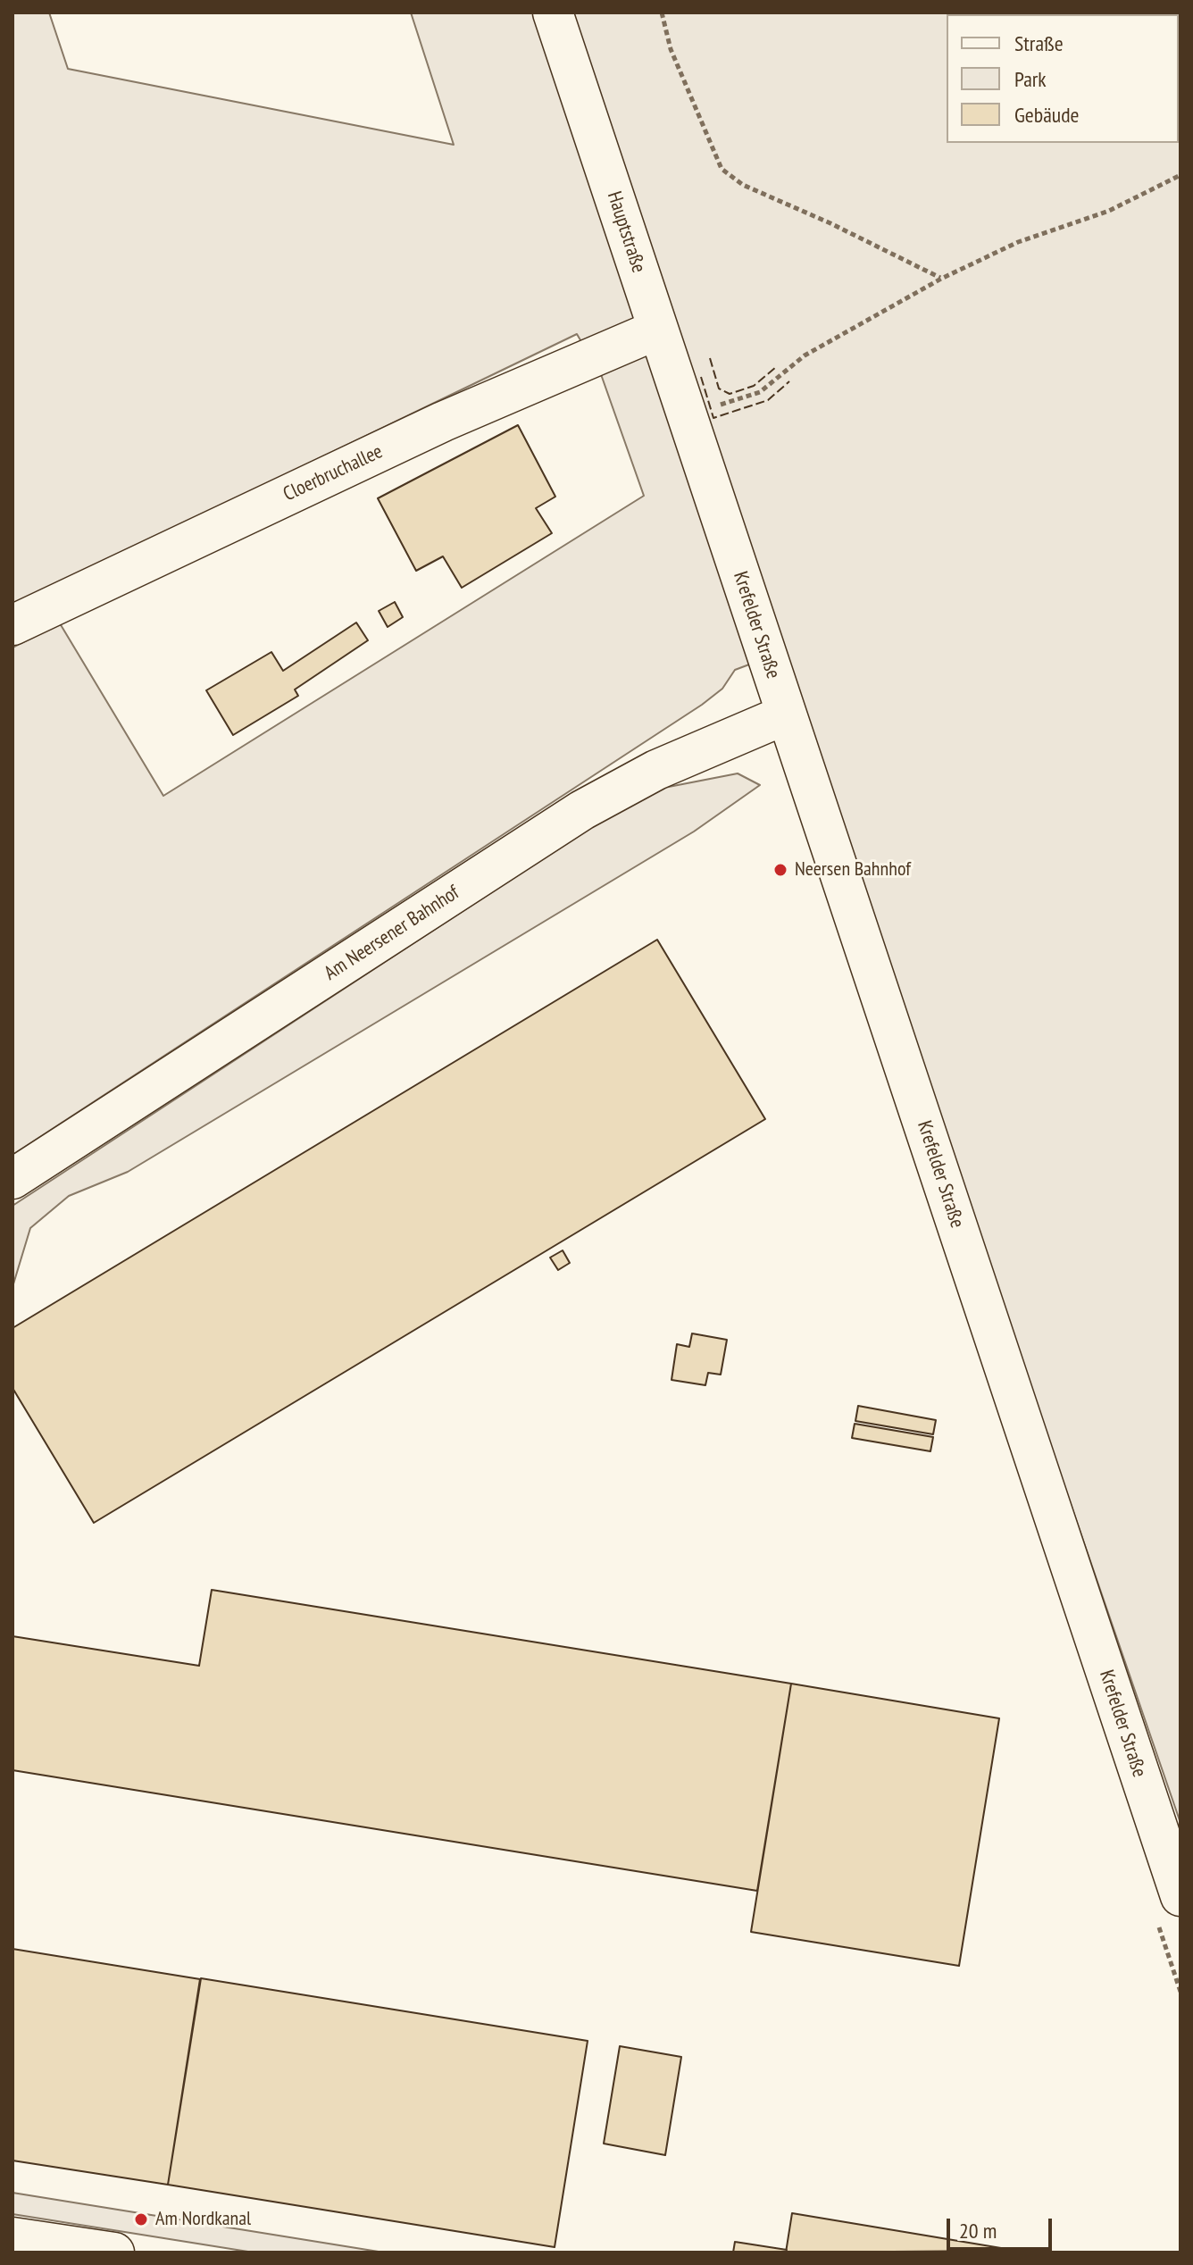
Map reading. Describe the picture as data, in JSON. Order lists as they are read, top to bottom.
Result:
{
  "streets": {
    "street": [
      "Hauptstraße",
      "Cloerbruchallee",
      "Krefelder Straße",
      "Am Neersener Bahnhof"
    ]
  },
  "crossings": [
    ["Hauptstraße", "Cloerbruchallee"],
    ["Hauptstraße", "Krefelder Straße"],
    ["Krefelder Straße", "Am Neersener Bahnhof"]
  ],
  "places": ["Neersen Bahnhof", "Am Nordkanal"],
  "legend": ["Straße", "Park", "Gebäude"],
  "scale_bar": "20 m"
}
